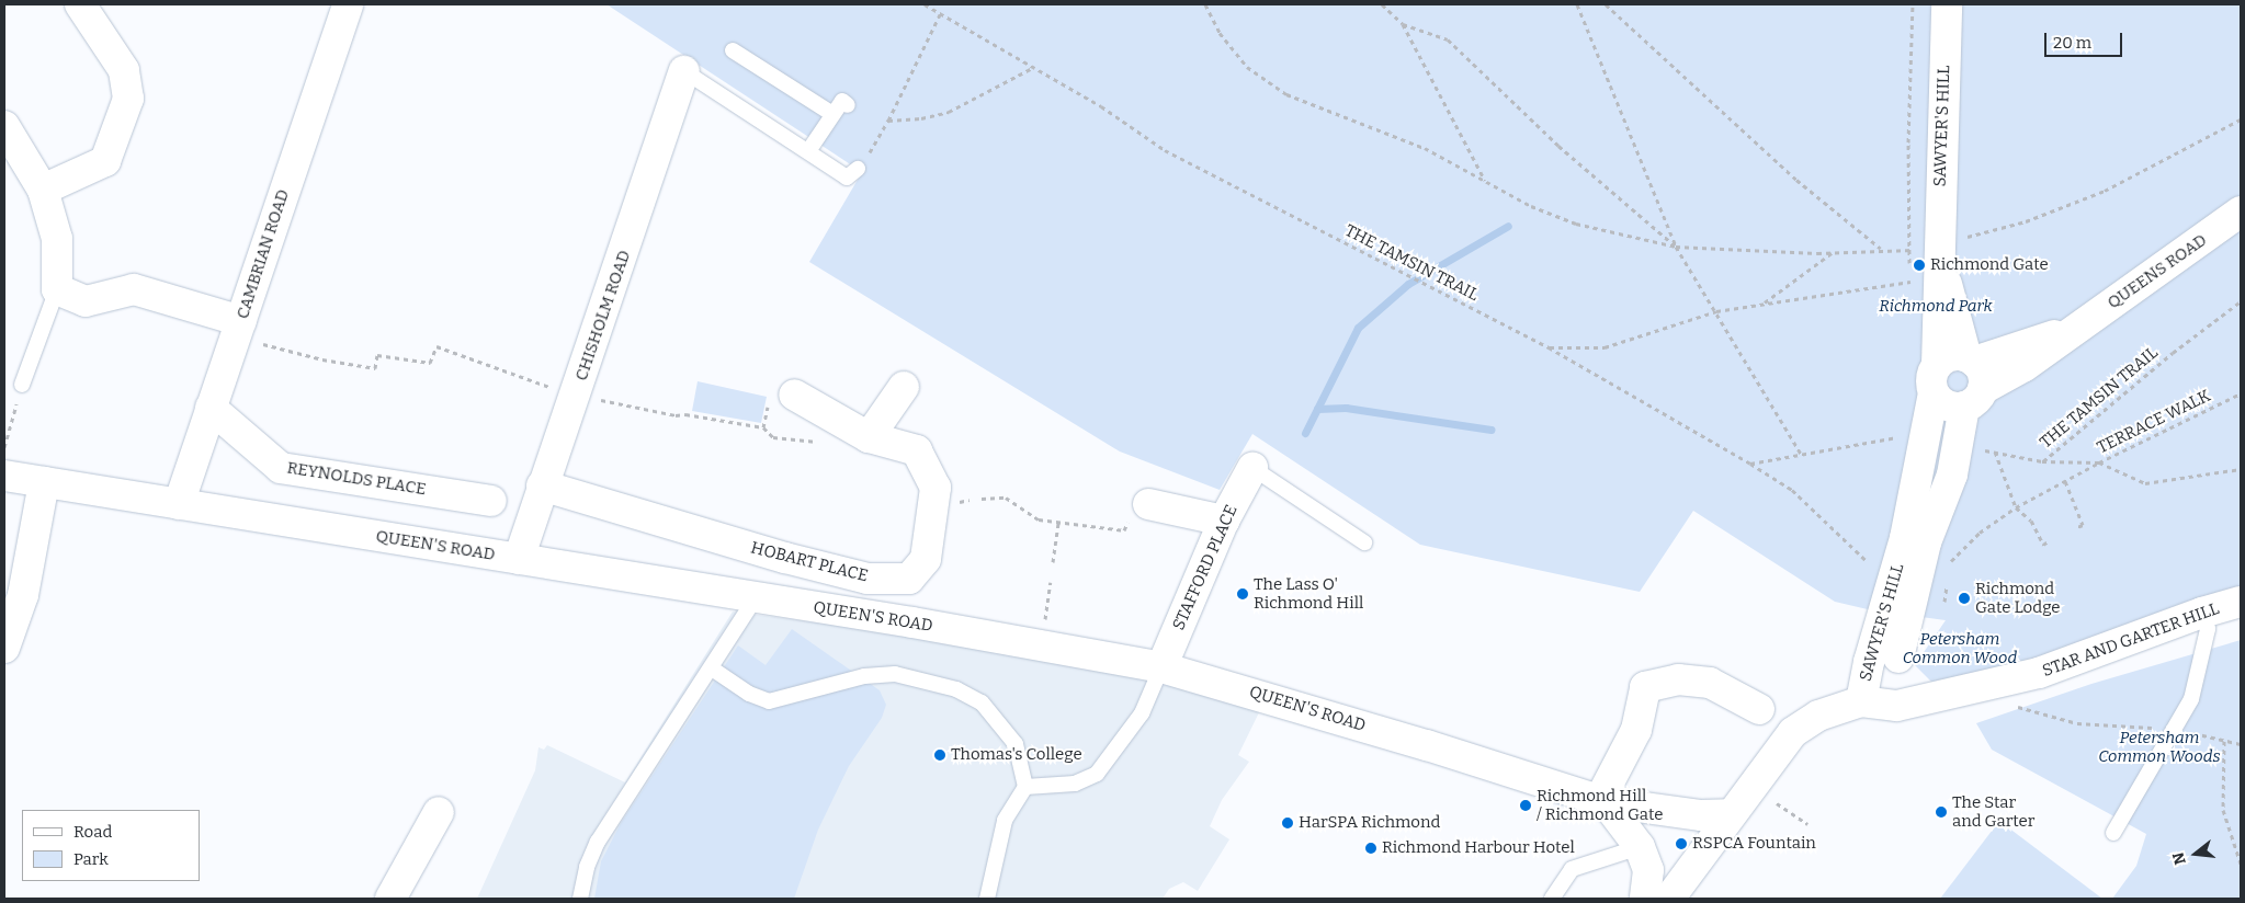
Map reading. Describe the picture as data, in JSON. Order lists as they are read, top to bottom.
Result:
{
  "streets": {
    "street": [
      "SAWYER'S HILL",
      "CAMBRIAN ROAD",
      "QUEENS ROAD",
      "CHISHOLM ROAD",
      "REYNOLDS PLACE",
      "QUEEN'S ROAD",
      "HOBART PLACE",
      "STAFFORD PLACE",
      "STAR AND GARTER HILL"
    ],
    "path": ["THE TAMSIN TRAIL", "TERRACE WALK"]
  },
  "crossings": [
    ["SAWYER'S HILL", "THE TAMSIN TRAIL"],
    ["SAWYER'S HILL", "QUEENS ROAD"],
    ["SAWYER'S HILL", "STAR AND GARTER HILL"],
    ["CAMBRIAN ROAD", "REYNOLDS PLACE"],
    ["CAMBRIAN ROAD", "QUEEN'S ROAD"],
    ["THE TAMSIN TRAIL", "TERRACE WALK"],
    ["CHISHOLM ROAD", "QUEEN'S ROAD"],
    ["CHISHOLM ROAD", "HOBART PLACE"],
    ["QUEEN'S ROAD", "STAFFORD PLACE"]
  ],
  "parks": ["Richmond Park", "Petersham Common Wood", "Petersham Common Woods"],
  "places": [
    "Richmond Gate",
    "The Lass O' Richmond Hill",
    "Richmond Gate Lodge",
    "Thomas's College",
    "Richmond Hill / Richmond Gate",
    "The Star and Garter",
    "HarSPA Richmond",
    "RSPCA Fountain",
    "Richmond Harbour Hotel"
  ],
  "legend": ["Road", "Park"],
  "scale_bar": "20 m",
  "north": "left"
}
